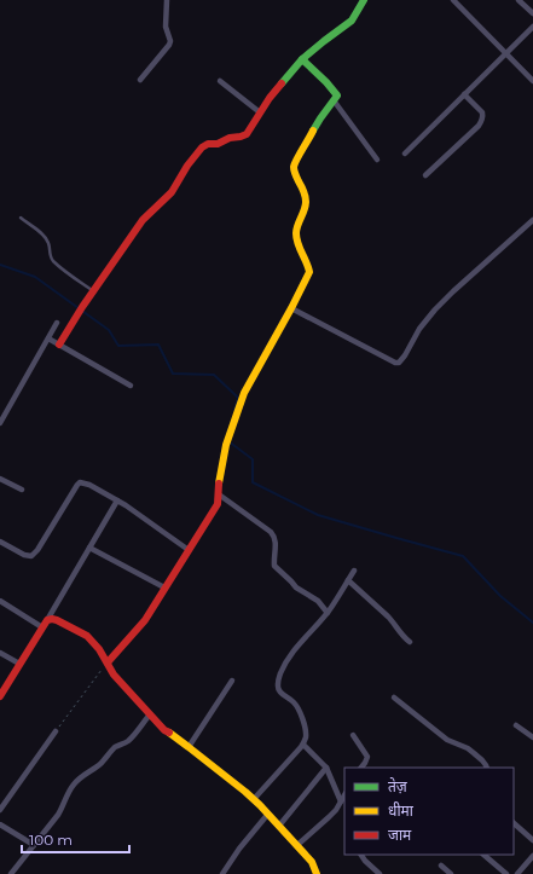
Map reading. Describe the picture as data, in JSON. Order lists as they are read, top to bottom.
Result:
{
  "legend": ["तेज़", "धीमा", "जाम"],
  "scale_bar": "100 m"
}
